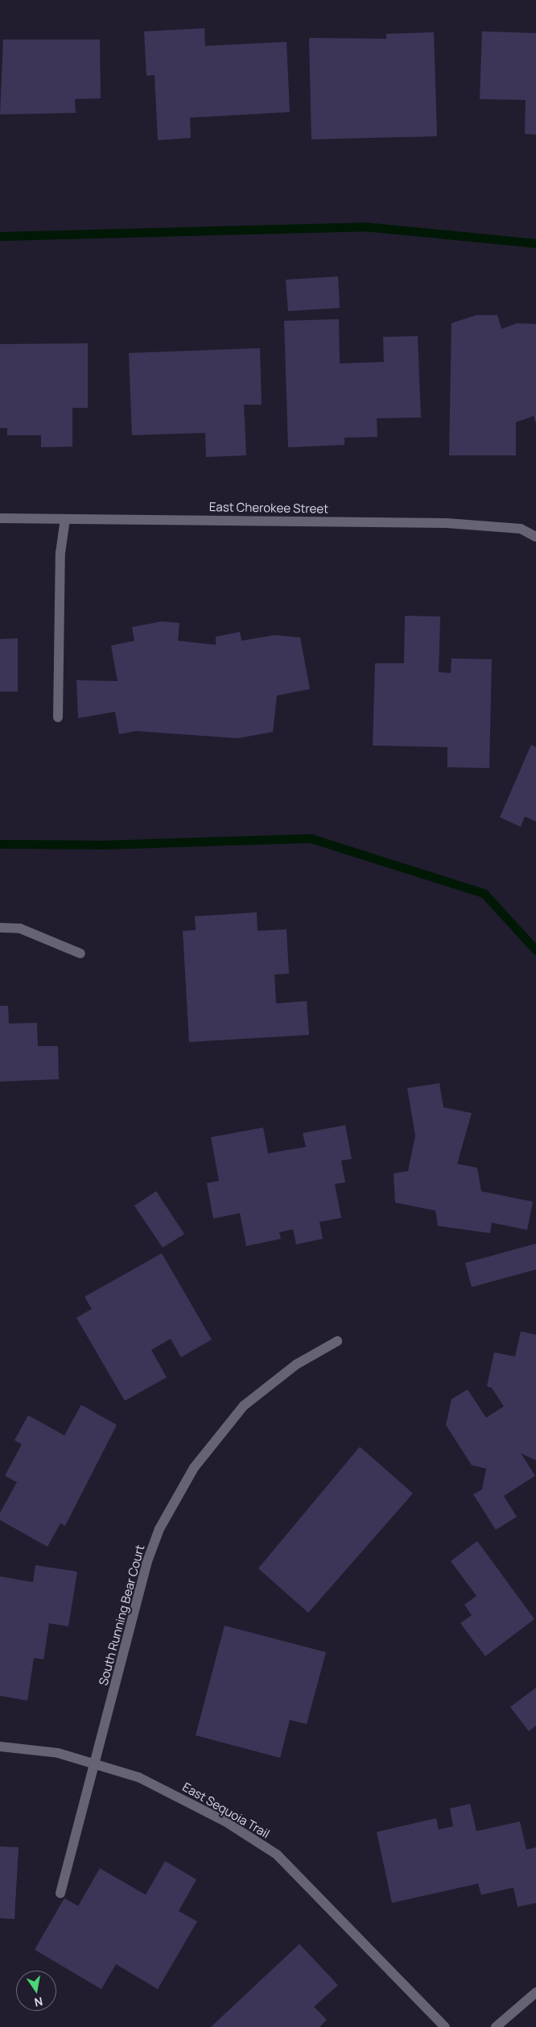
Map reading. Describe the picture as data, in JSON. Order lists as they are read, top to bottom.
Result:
{
  "streets": {
    "street": ["East Cherokee Street", "South Running Bear Court", "East Sequoia Trail"]
  },
  "crossings": [
    ["South Running Bear Court", "East Sequoia Trail"]
  ],
  "north": "bottom"
}
